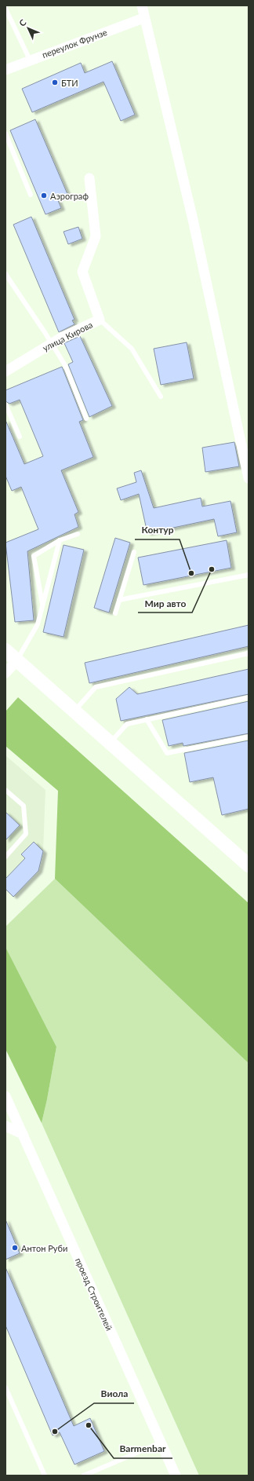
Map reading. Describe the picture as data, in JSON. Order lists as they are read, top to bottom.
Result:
{
  "streets": {
    "street": ["переулок Фрунзе", "улица Кирова", "проезд Строителей"]
  },
  "places": [
    "БТИ",
    "Аэрограф",
    "Мир авто",
    "Контур",
    "Антон Руби",
    "Barmenbar",
    "Виола"
  ],
  "north": "top left"
}
